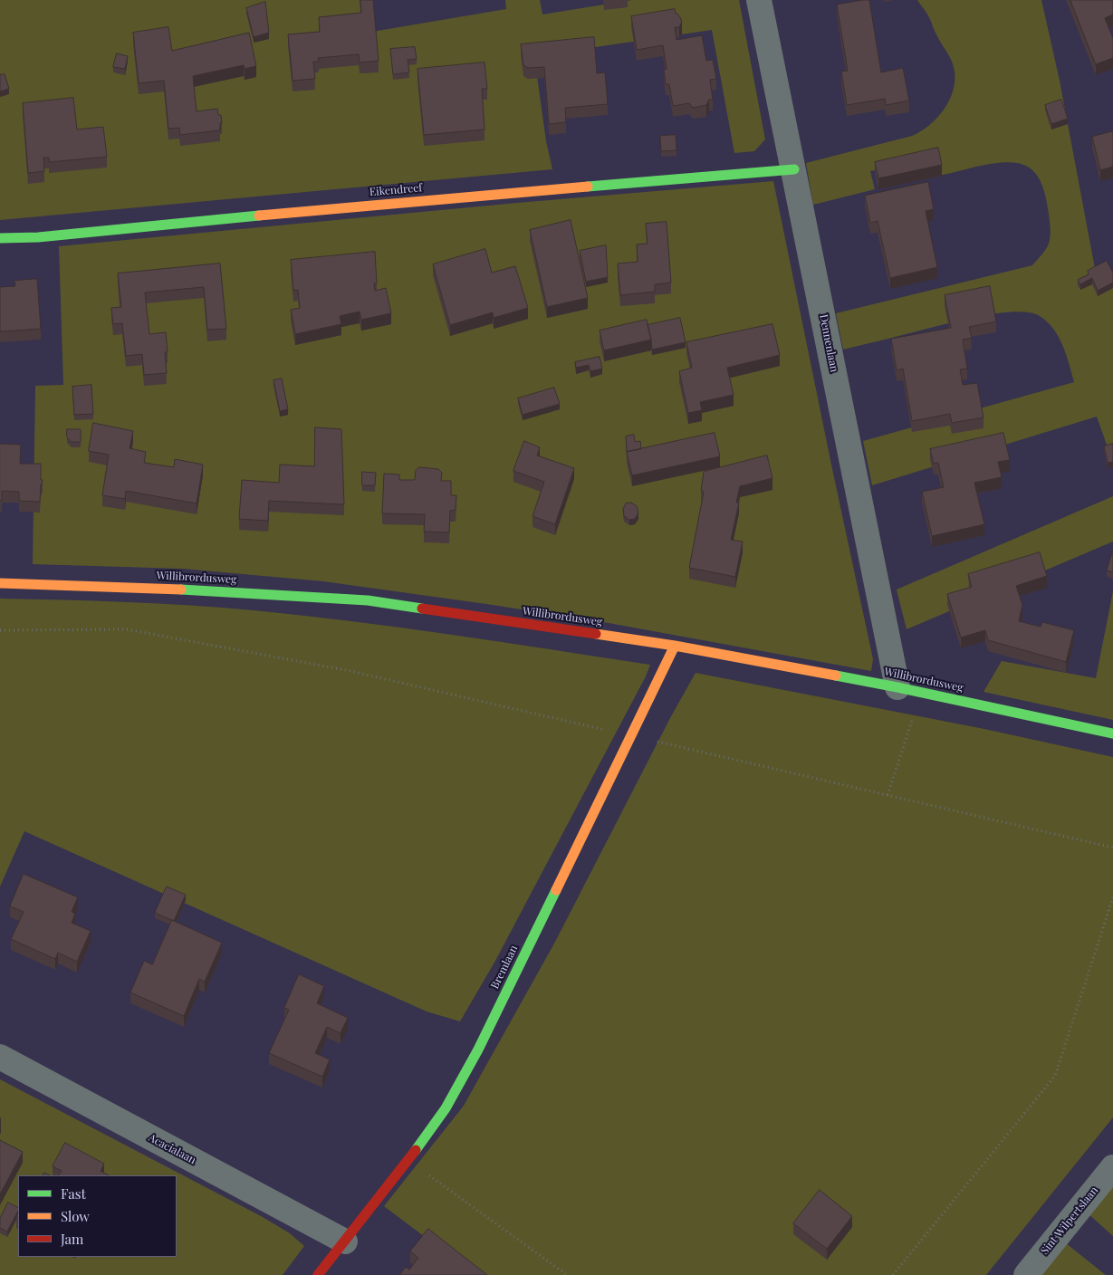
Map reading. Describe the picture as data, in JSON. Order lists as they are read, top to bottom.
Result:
{
  "streets": {
    "street": [
      "Eikendreef",
      "Dennenlaan",
      "Willibrordusweg",
      "Bremlaan",
      "Acacialaan",
      "Sint Wilpertslaan"
    ]
  },
  "crossings": [
    ["Eikendreef", "Dennenlaan"],
    ["Dennenlaan", "Willibrordusweg"],
    ["Willibrordusweg", "Bremlaan"],
    ["Bremlaan", "Acacialaan"]
  ],
  "legend": ["Fast", "Slow", "Jam"]
}
